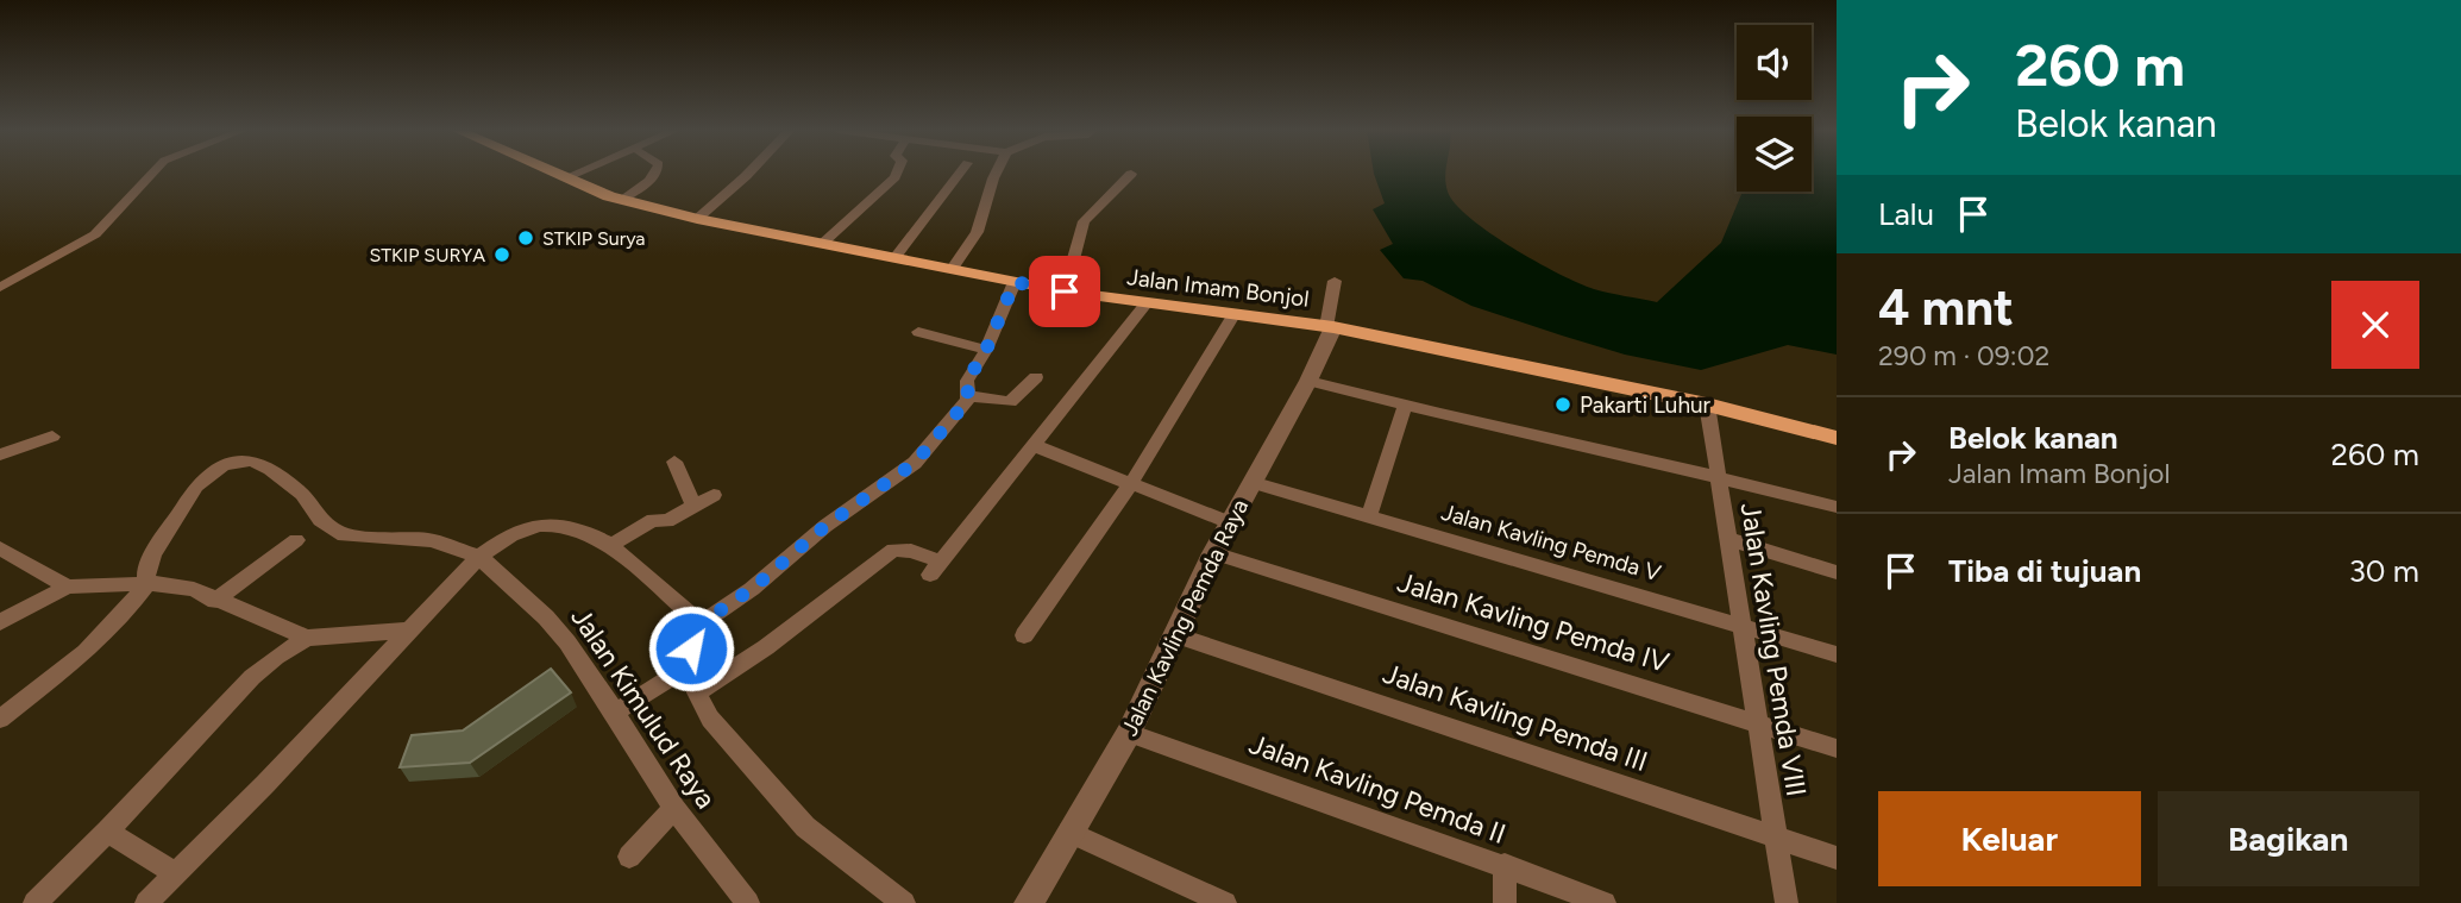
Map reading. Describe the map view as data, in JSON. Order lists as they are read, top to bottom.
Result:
{
  "streets": {
    "main road": ["Jalan Imam Bonjol"],
    "street": [
      "Jalan Kavling Pemda V",
      "Jalan Kavling Pemda Raya",
      "Jalan Kavling Pemda IV",
      "Jalan Kavling Pemda VIII",
      "Jalan Kimulud Raya",
      "Jalan Kavling Pemda III",
      "Jalan Kavling Pemda II"
    ]
  },
  "crossings": [
    ["Jalan Imam Bonjol", "Jalan Kavling Pemda Raya"],
    ["Jalan Imam Bonjol", "Jalan Kavling Pemda VIII"],
    ["Jalan Kavling Pemda V", "Jalan Kavling Pemda Raya"],
    ["Jalan Kavling Pemda V", "Jalan Kavling Pemda VIII"],
    ["Jalan Kavling Pemda Raya", "Jalan Kavling Pemda IV"],
    ["Jalan Kavling Pemda Raya", "Jalan Kavling Pemda III"],
    ["Jalan Kavling Pemda Raya", "Jalan Kavling Pemda II"],
    ["Jalan Kavling Pemda IV", "Jalan Kavling Pemda VIII"],
    ["Jalan Kavling Pemda VIII", "Jalan Kavling Pemda III"]
  ],
  "places": ["STKIP Surya", "STKIP SURYA", "Pakarti Luhur"],
  "page": {
    "turn": ["260 m", "Belok kanan"],
    "then": "Lalu",
    "heading": ["4 mnt", "290 m · 09:02"],
    "list": [
      {
        "name": "Belok kanan",
        "note": "Jalan Imam Bonjol",
        "value": "260 m"
      },
      {
        "name": "Tiba di tujuan",
        "value": "30 m"
      }
    ],
    "buttons": ["Keluar", "Bagikan"]
  }
}
